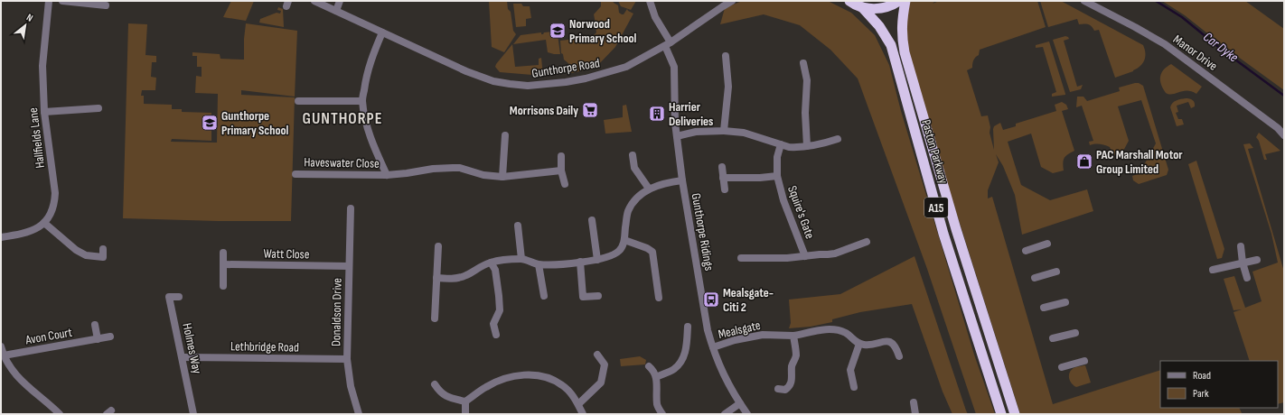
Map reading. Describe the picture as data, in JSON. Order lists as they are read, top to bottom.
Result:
{
  "streets": {
    "highway": ["Paston Parkway", "A15"],
    "street": [
      "Manor Drive",
      "Gunthorpe Road",
      "Hallfields Lane",
      "Haveswater Close",
      "Squire's Gate",
      "Gunthorpe Ridings",
      "Watt Close",
      "Donaldson Drive",
      "Mealsgate",
      "Avon Court",
      "Lethbridge Road",
      "Holmes Way"
    ]
  },
  "crossings": [
    ["Gunthorpe Road", "Haveswater Close"],
    ["Gunthorpe Road", "Gunthorpe Ridings"],
    ["Gunthorpe Ridings", "Mealsgate"],
    ["Watt Close", "Donaldson Drive"],
    ["Donaldson Drive", "Lethbridge Road"],
    ["Lethbridge Road", "Holmes Way"]
  ],
  "districts": ["GUNTHORPE"],
  "water": ["Car Dyke"],
  "places": {
    "school or university": ["Norwood Primary School", "Gunthorpe Primary School"],
    "supermarket": ["Morrisons Daily"],
    "building": ["Harrier Deliveries"],
    "shop": ["PAC Marshall Motor Group Limited"],
    "bus stop": ["Mealsgate- Citi 2"]
  },
  "legend": ["Road", "Park"],
  "north": "top right"
}
